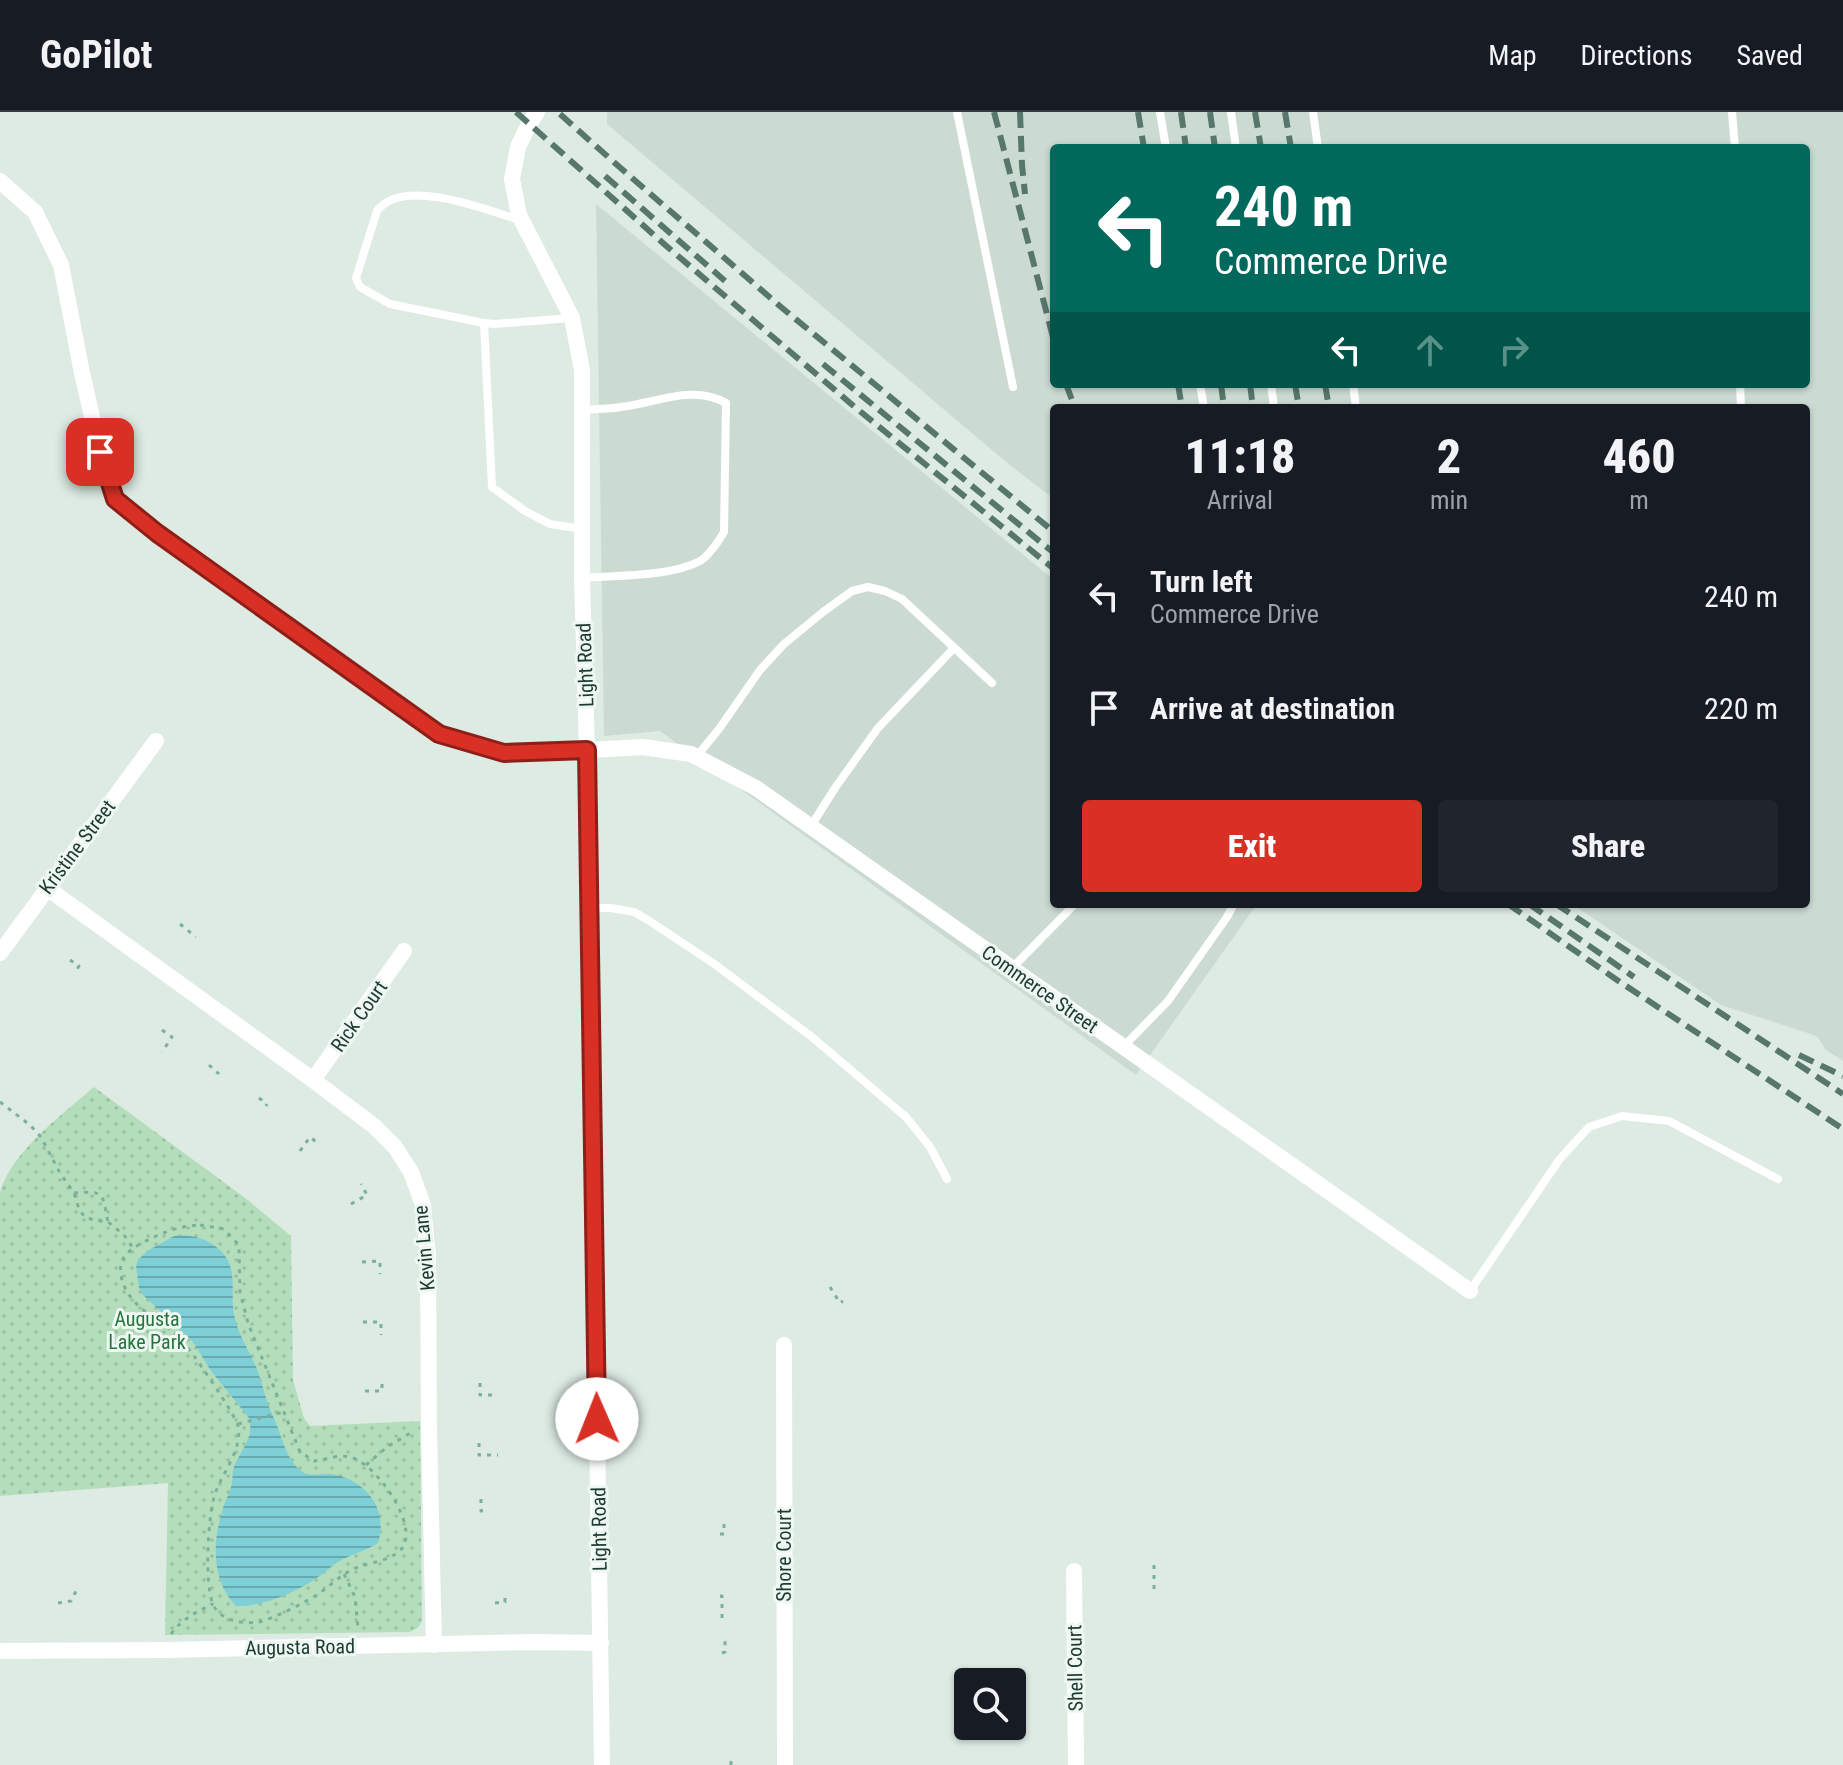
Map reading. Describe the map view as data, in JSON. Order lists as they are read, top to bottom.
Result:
{
  "streets": {
    "street": [
      "Light Road",
      "Kristine Street",
      "Commerce Street",
      "Rick Court",
      "Kevin Lane",
      "Shore Court",
      "Augusta Road",
      "Shell Court"
    ]
  },
  "crossings": [
    ["Light Road", "Commerce Street"],
    ["Light Road", "Augusta Road"],
    ["Kristine Street", "Kevin Lane"],
    ["Rick Court", "Kevin Lane"],
    ["Kevin Lane", "Augusta Road"]
  ],
  "parks": ["Augusta Lake Park"],
  "page": {
    "header": "GoPilot",
    "nav": ["Map", "Directions", "Saved"],
    "turn": ["240 m", "Commerce Drive"],
    "eta": [
      "11:18",
      "Arrival",
      "2",
      "min",
      "460",
      "m"
    ],
    "list": [
      {
        "name": "Turn left",
        "note": "Commerce Drive",
        "value": "240 m"
      },
      {
        "name": "Arrive at destination",
        "value": "220 m"
      }
    ],
    "buttons": ["Exit", "Share"]
  }
}
